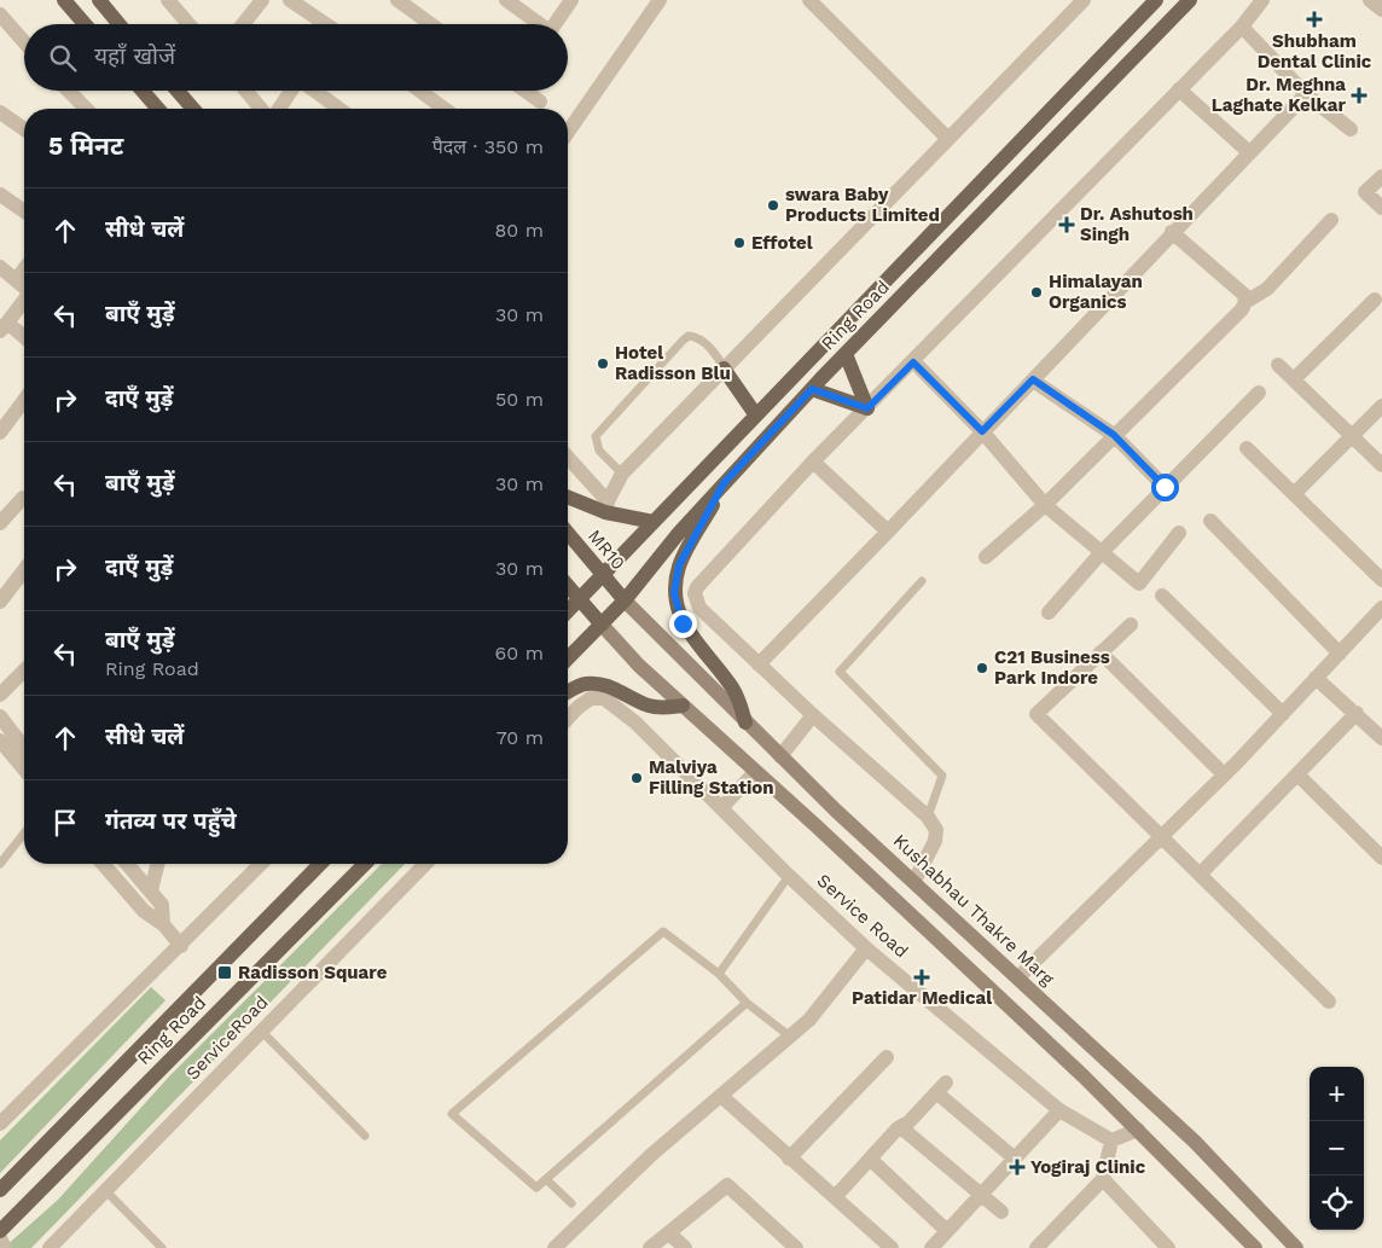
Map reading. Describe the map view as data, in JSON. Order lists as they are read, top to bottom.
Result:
{
  "streets": {
    "main road": ["Ring Road", "MR10", "Kushabhau Thakre Marg"],
    "street": ["Service Road", "ServiceRoad"]
  },
  "crossings": [
    ["Ring Road", "MR10"],
    ["Ring Road", "Kushabhau Thakre Marg"],
    ["MR10", "Kushabhau Thakre Marg"]
  ],
  "places": {
    "health": [
      "Shubham Dental Clinic",
      "Dr. Meghna Laghate Kelkar",
      "Dr. Ashutosh Singh",
      "Patidar Medical",
      "Yogiraj Clinic"
    ],
    "other": [
      "swara Baby Products Limited",
      "Effotel",
      "Himalayan Organics",
      "Hotel Radisson Blu",
      "C21 Business Park Indore",
      "Malviya Filling Station"
    ],
    "transit": ["Radisson Square"]
  },
  "page": {
    "search": "यहाँ खोजें",
    "heading": ["5 मिनट", "पैदल · 350 m"],
    "list": [
      ["सीधे चलें", "80 m"],
      ["बाएँ मुड़ें", "30 m"],
      ["दाएँ मुड़ें", "50 m"],
      ["बाएँ मुड़ें", "30 m"],
      ["दाएँ मुड़ें", "30 m"],
      ["बाएँ मुड़ें", "Ring Road", "60 m"],
      ["सीधे चलें", "70 m"],
      "गंतव्य पर पहुँचे"
    ],
    "map_buttons": ["+", "−"]
  }
}
